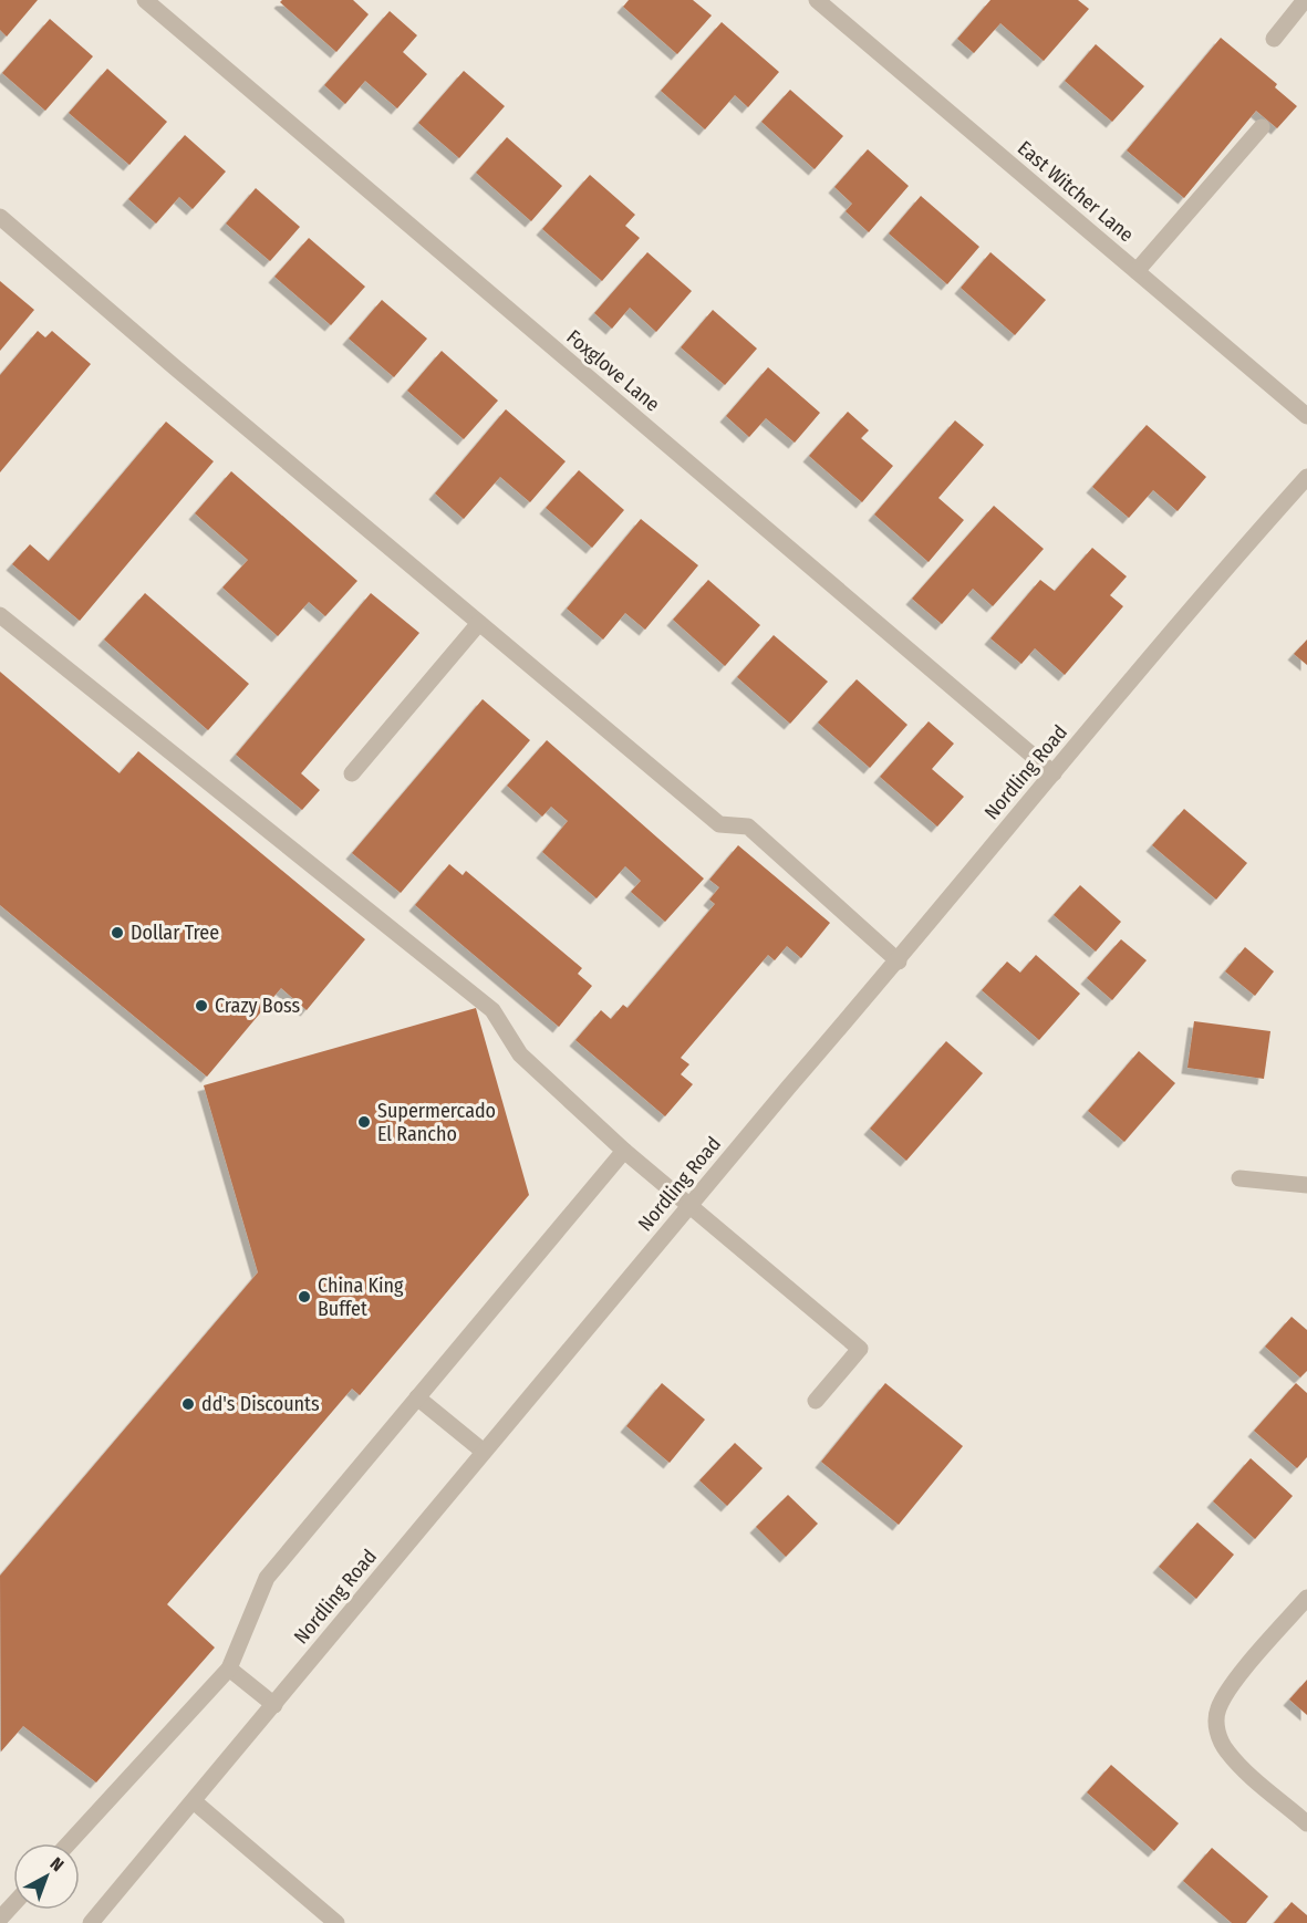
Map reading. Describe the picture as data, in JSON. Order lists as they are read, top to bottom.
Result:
{
  "streets": {
    "street": ["East Witcher Lane", "Foxglove Lane", "Nordling Road"]
  },
  "crossings": [
    ["Foxglove Lane", "Nordling Road"]
  ],
  "places": [
    "Dollar Tree",
    "Crazy Boss",
    "Supermercado El Rancho",
    "China King Buffet",
    "dd's Discounts"
  ],
  "north": "top right"
}
